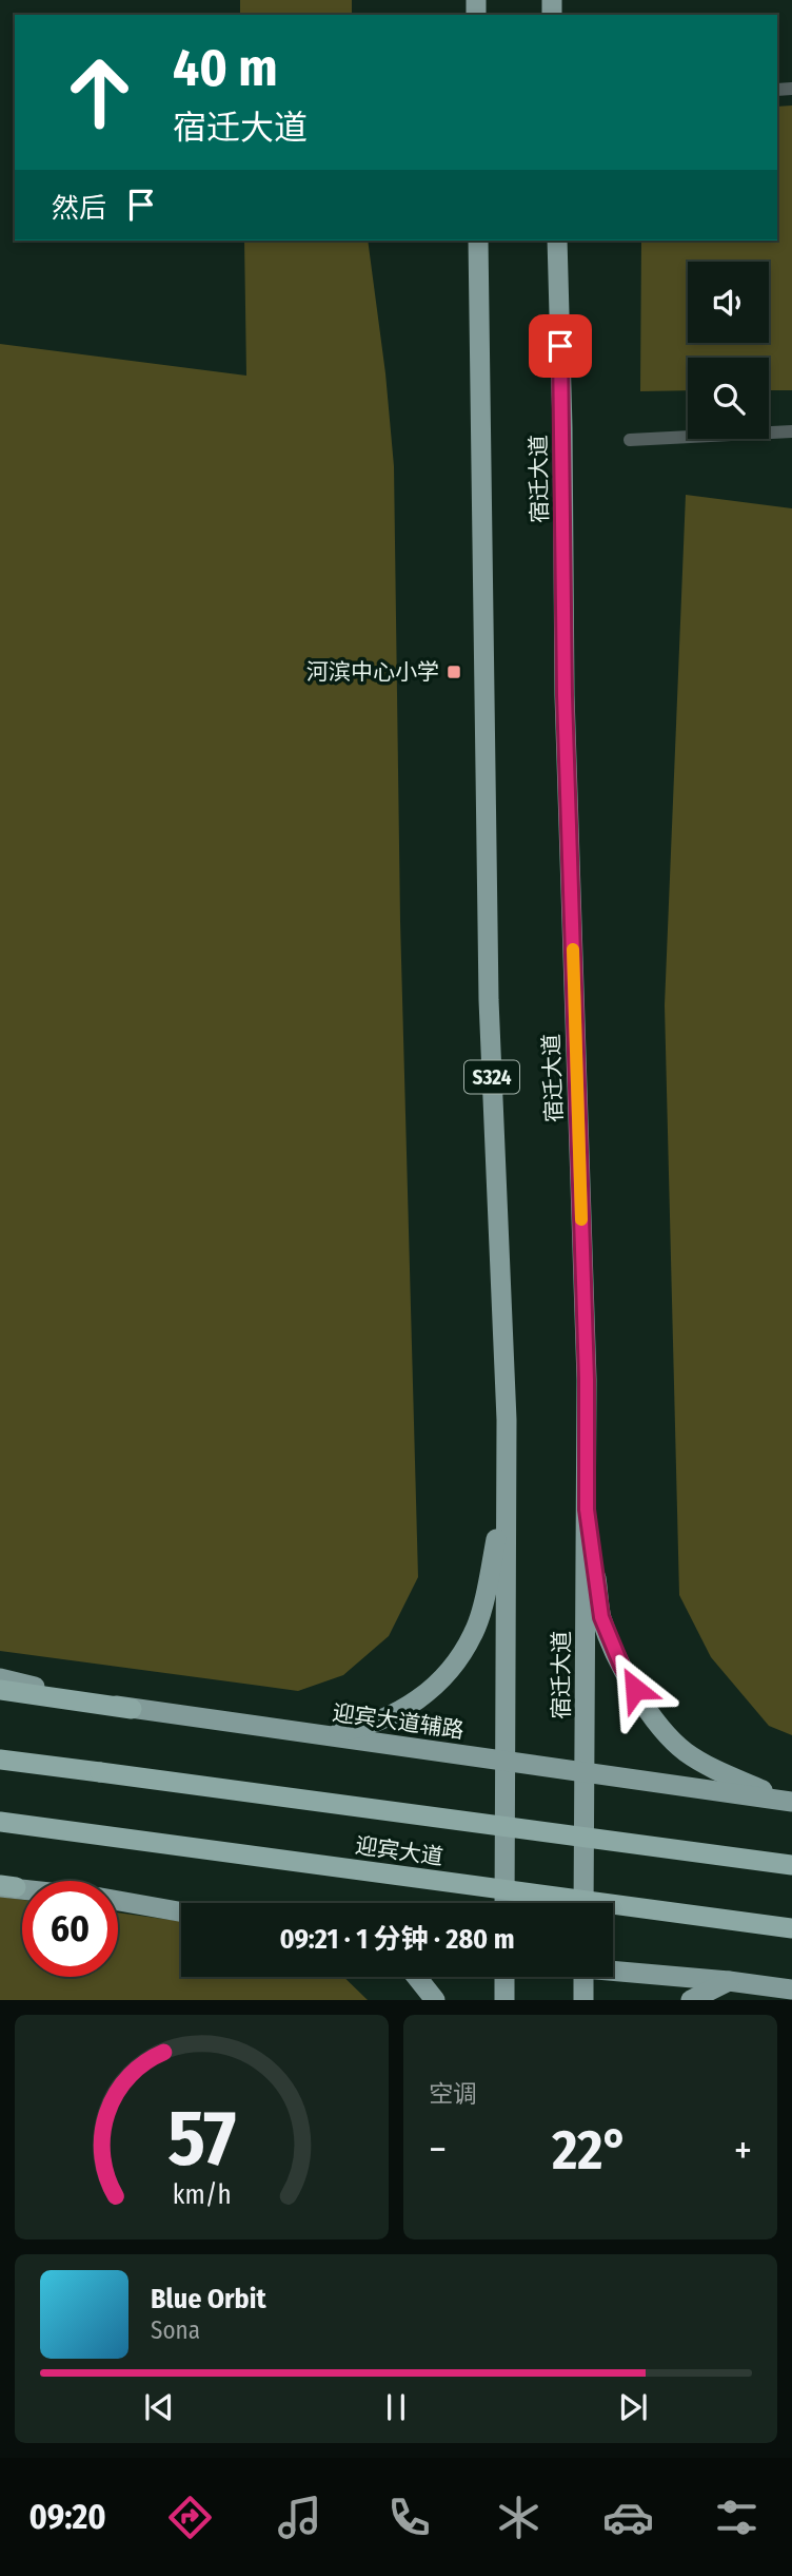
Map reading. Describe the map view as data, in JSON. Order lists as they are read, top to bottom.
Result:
{
  "streets": {
    "highway": ["迎宾大道"],
    "main road": ["宿迁大道", "S324", "迎宾大道辅路"]
  },
  "crossings": [
    ["宿迁大道", "迎宾大道辅路"],
    ["S324", "迎宾大道辅路"]
  ],
  "places": {
    "transit": ["河滨中心小学"]
  },
  "page": {
    "turn": ["40 m", "宿迁大道"],
    "then": "然后",
    "limit": "60",
    "trip": "09:21 · 1 分钟 · 280 m",
    "tile": "空调",
    "heat": ["−", "22°", "+"],
    "song": ["Blue Orbit", "Sona"],
    "tabs": "09:20",
    "gauge": ["57", "km/h"]
  }
}
